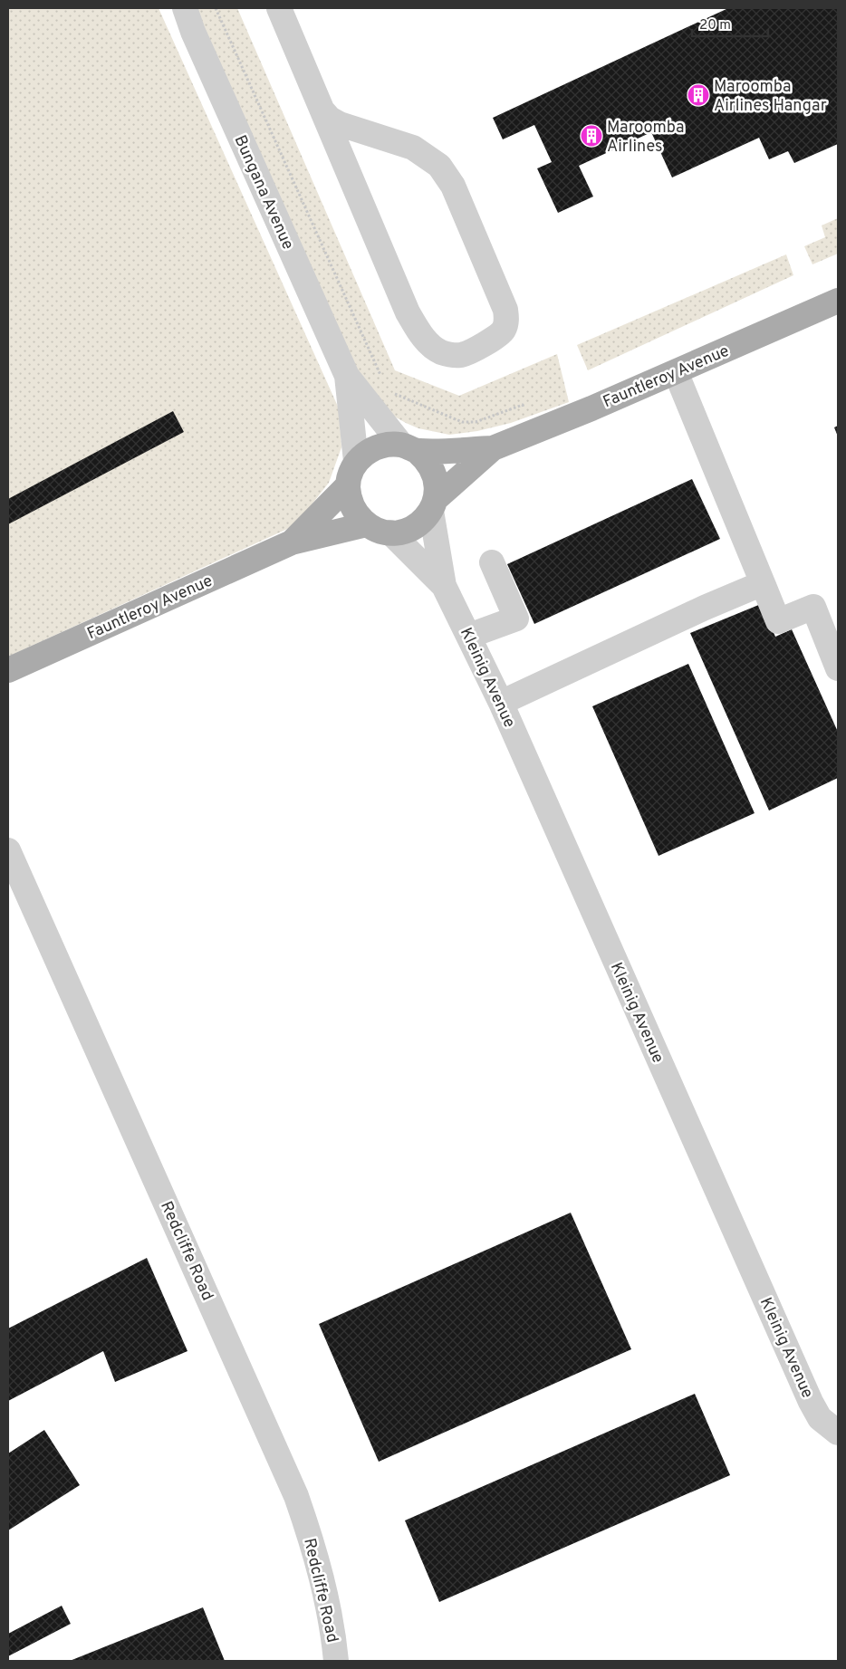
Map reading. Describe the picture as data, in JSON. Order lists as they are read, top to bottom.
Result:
{
  "streets": {
    "main road": ["Fauntleroy Avenue"],
    "street": ["Bungana Avenue", "Kleinig Avenue", "Redcliffe Road"]
  },
  "crossings": [
    ["Bungana Avenue", "Fauntleroy Avenue"],
    ["Bungana Avenue", "Kleinig Avenue"],
    ["Fauntleroy Avenue", "Kleinig Avenue"]
  ],
  "places": {
    "building": ["Maroomba Airlines Hangar", "Maroomba Airlines"]
  },
  "scale_bar": "20 m"
}
